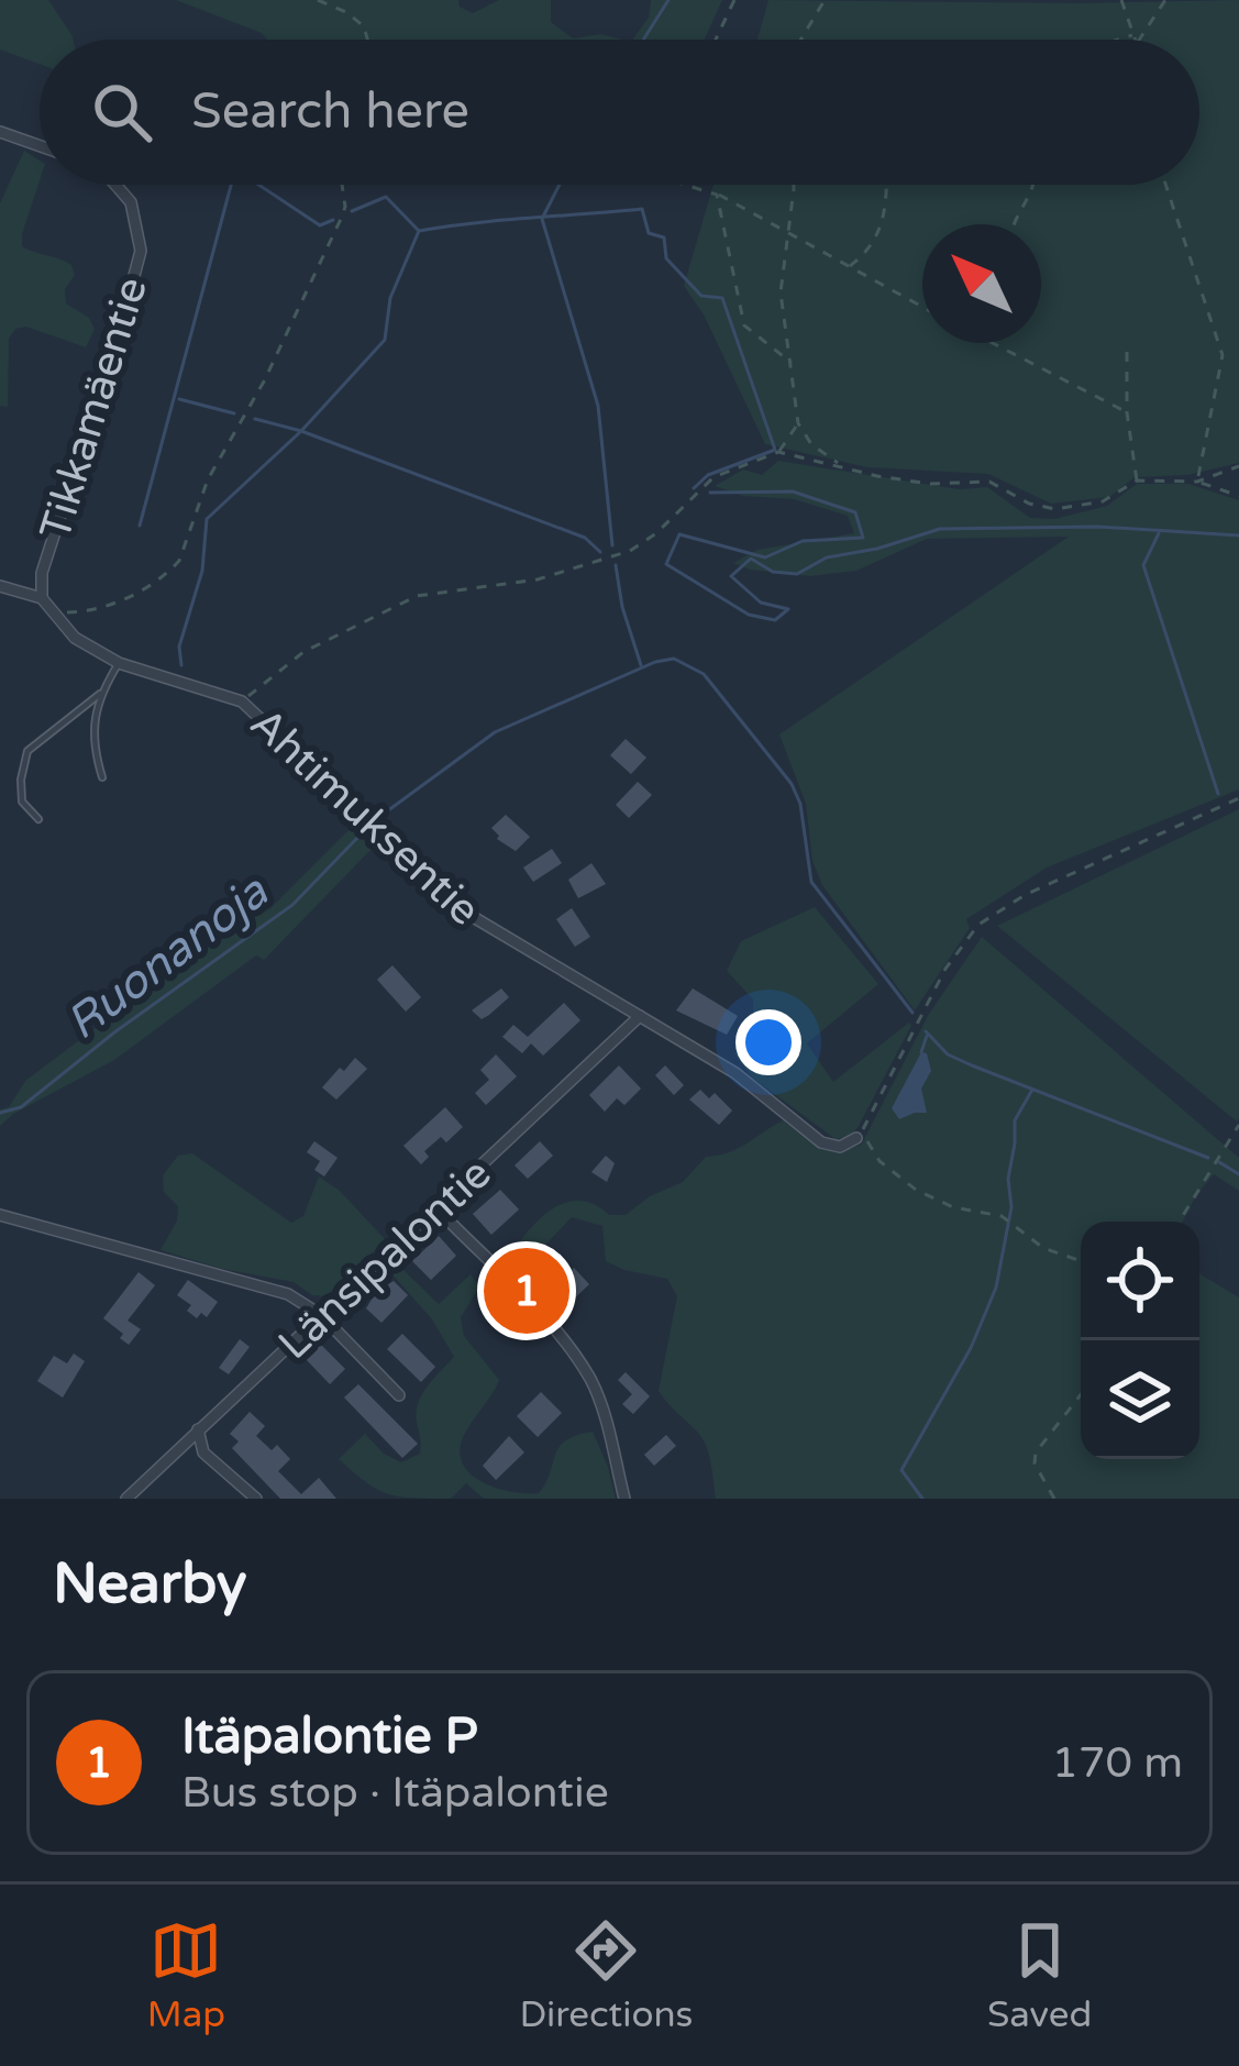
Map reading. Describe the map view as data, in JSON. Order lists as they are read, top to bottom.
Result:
{
  "streets": {
    "street": ["Tikkamäentie", "Ahtimuksentie", "Länsipalontie"]
  },
  "crossings": [
    ["Tikkamäentie", "Ahtimuksentie"],
    ["Ahtimuksentie", "Länsipalontie"]
  ],
  "water": ["Ruonanoja"],
  "north": "top left",
  "page": {
    "search": "Search here",
    "pins": "1",
    "heading": "Nearby",
    "list": [
      {
        "mark": "1",
        "name": "Itäpalontie P",
        "note": "Bus stop · Itäpalontie",
        "value": "170 m"
      }
    ],
    "nav": ["Map", "Directions", "Saved"]
  }
}
